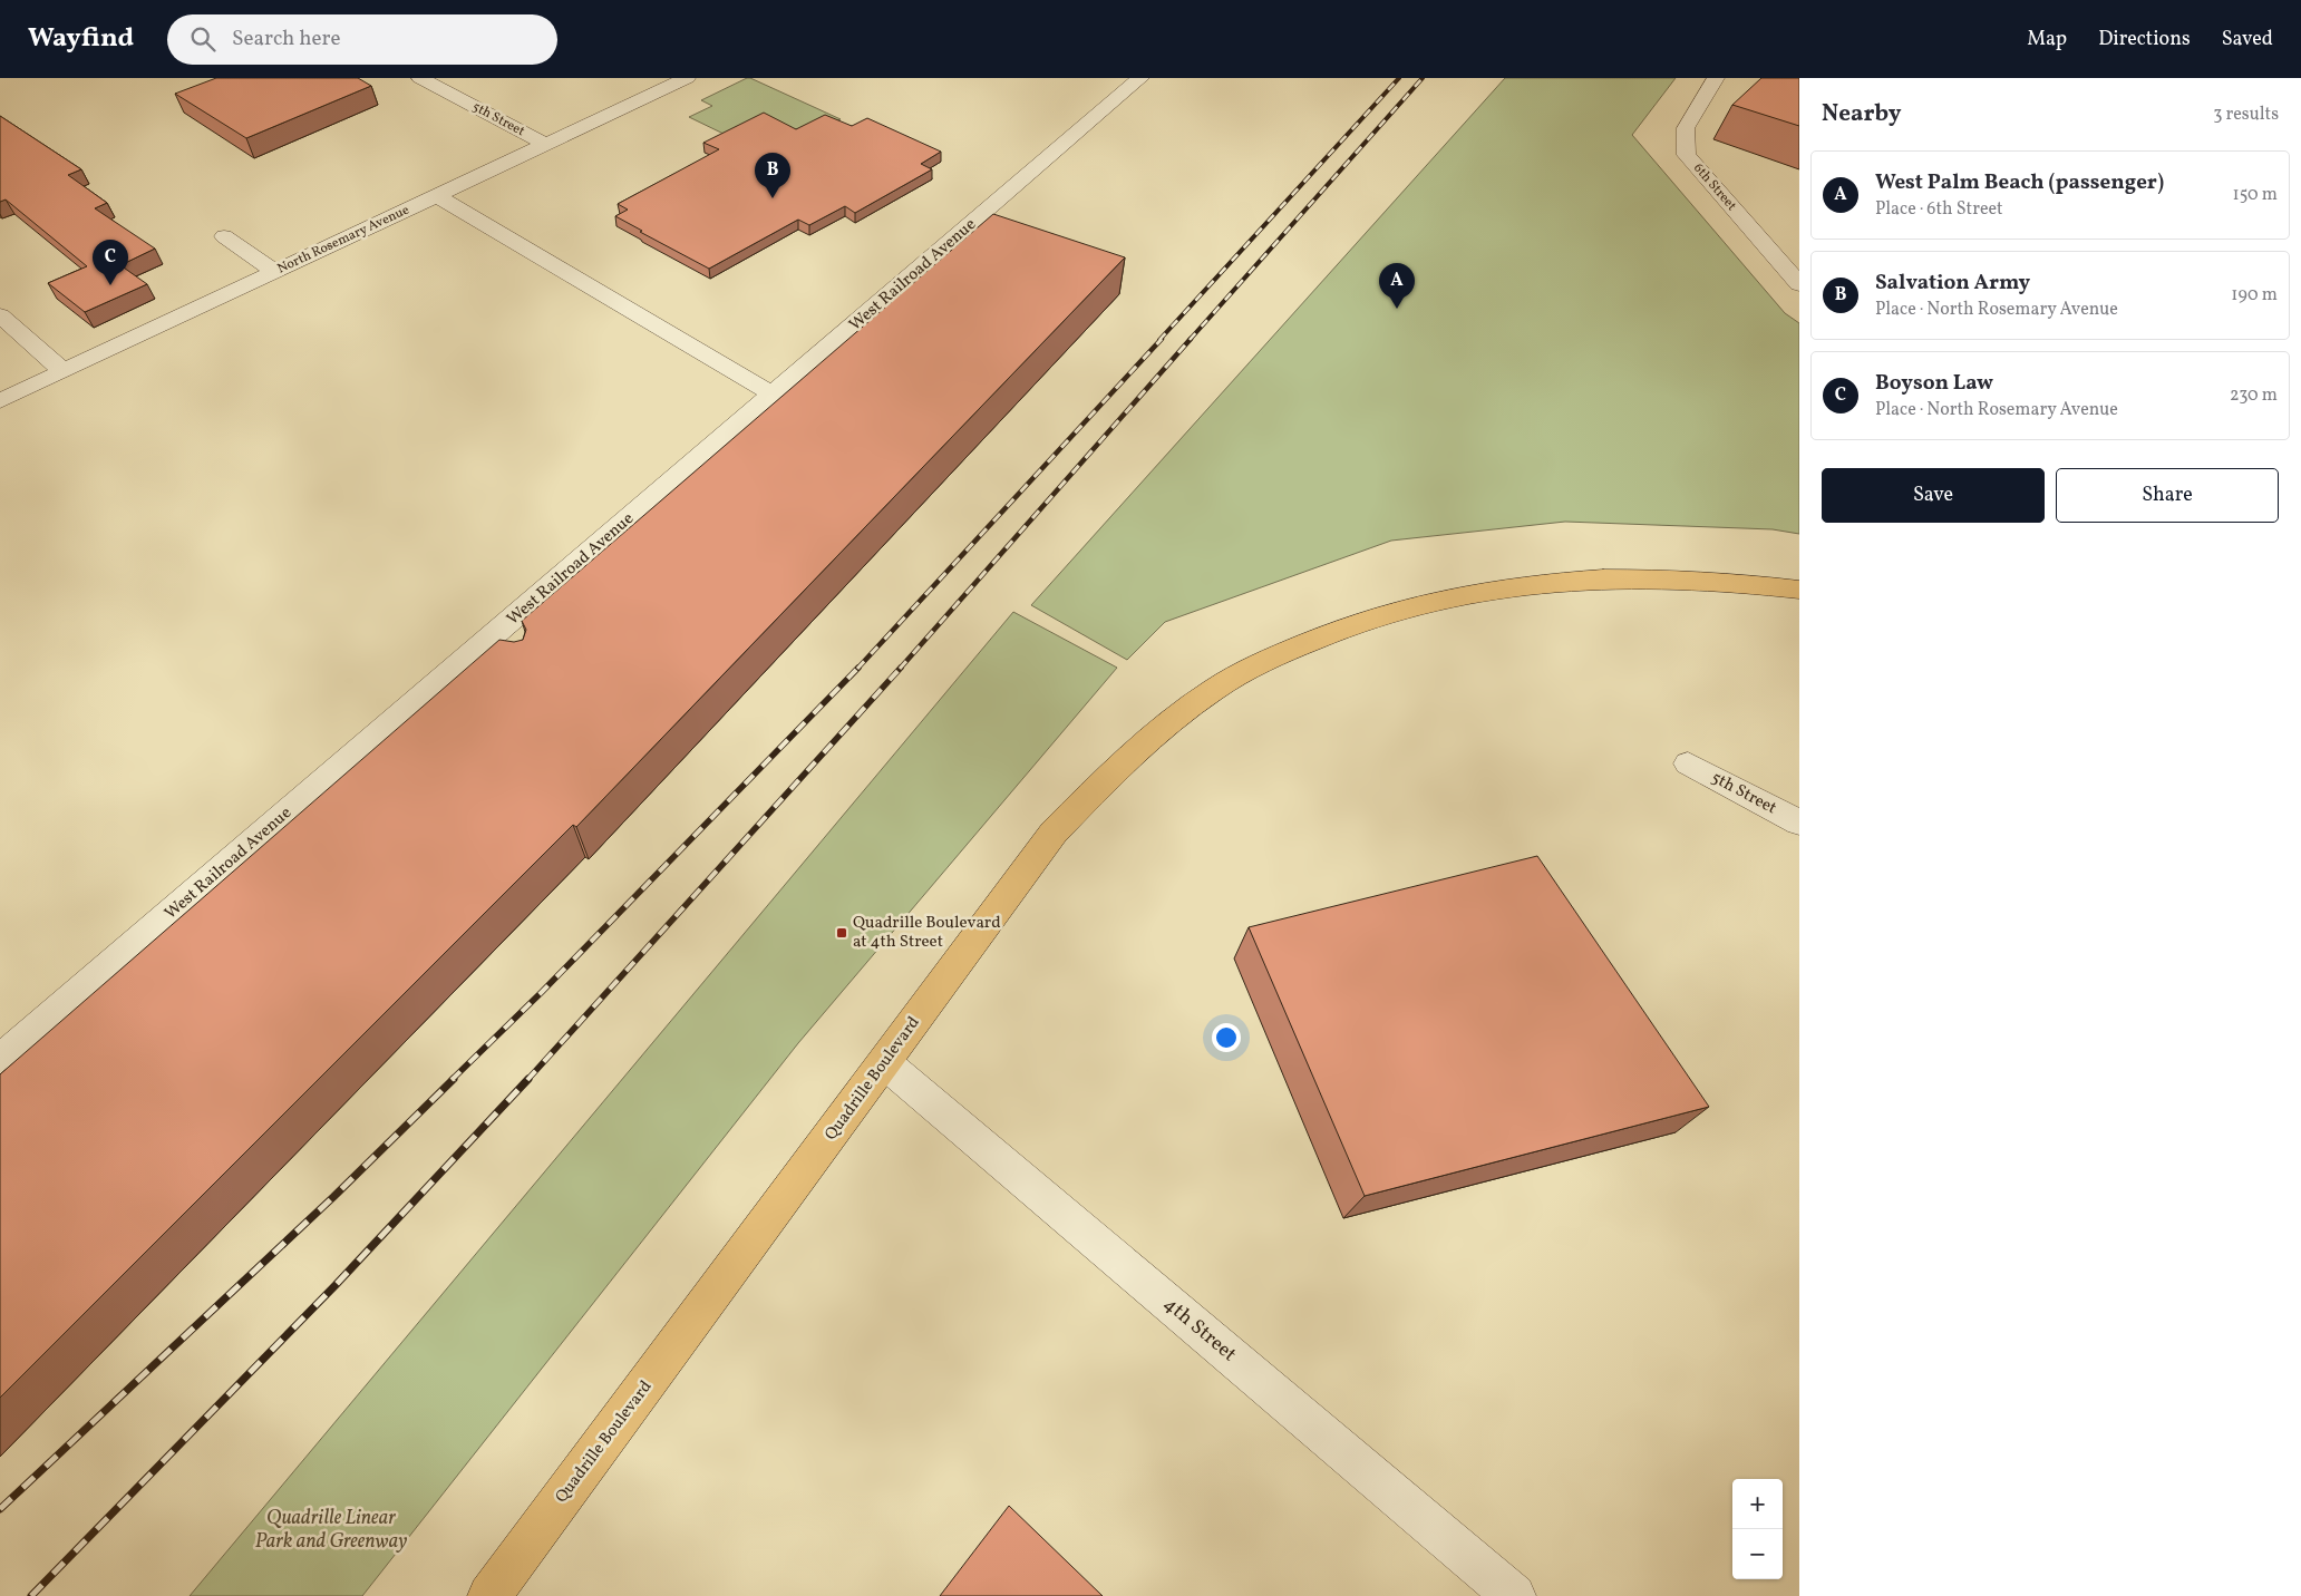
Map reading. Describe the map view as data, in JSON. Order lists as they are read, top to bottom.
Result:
{
  "streets": {
    "main road": ["Quadrille Boulevard"],
    "street": [
      "5th Street",
      "6th Street",
      "North Rosemary Avenue",
      "West Railroad Avenue",
      "4th Street"
    ]
  },
  "crossings": [
    ["5th Street", "North Rosemary Avenue"],
    ["Quadrille Boulevard", "4th Street"]
  ],
  "parks": ["Quadrille Linear Park and Greenway"],
  "places": {
    "transit": ["Quadrille Boulevard at 4th Street"]
  },
  "page": {
    "header": "Wayfind",
    "search": "Search here",
    "nav": ["Map", "Directions", "Saved"],
    "heading": ["Nearby", "3 results"],
    "list": [
      {
        "mark": "A",
        "name": "West Palm Beach (passenger)",
        "note": "Place · 6th Street",
        "value": "150 m"
      },
      {
        "mark": "B",
        "name": "Salvation Army",
        "note": "Place · North Rosemary Avenue",
        "value": "190 m"
      },
      {
        "mark": "C",
        "name": "Boyson Law",
        "note": "Place · North Rosemary Avenue",
        "value": "230 m"
      }
    ],
    "pins": ["B", "C", "A"],
    "buttons": ["Save", "Share"],
    "map_buttons": ["+", "−"]
  }
}
